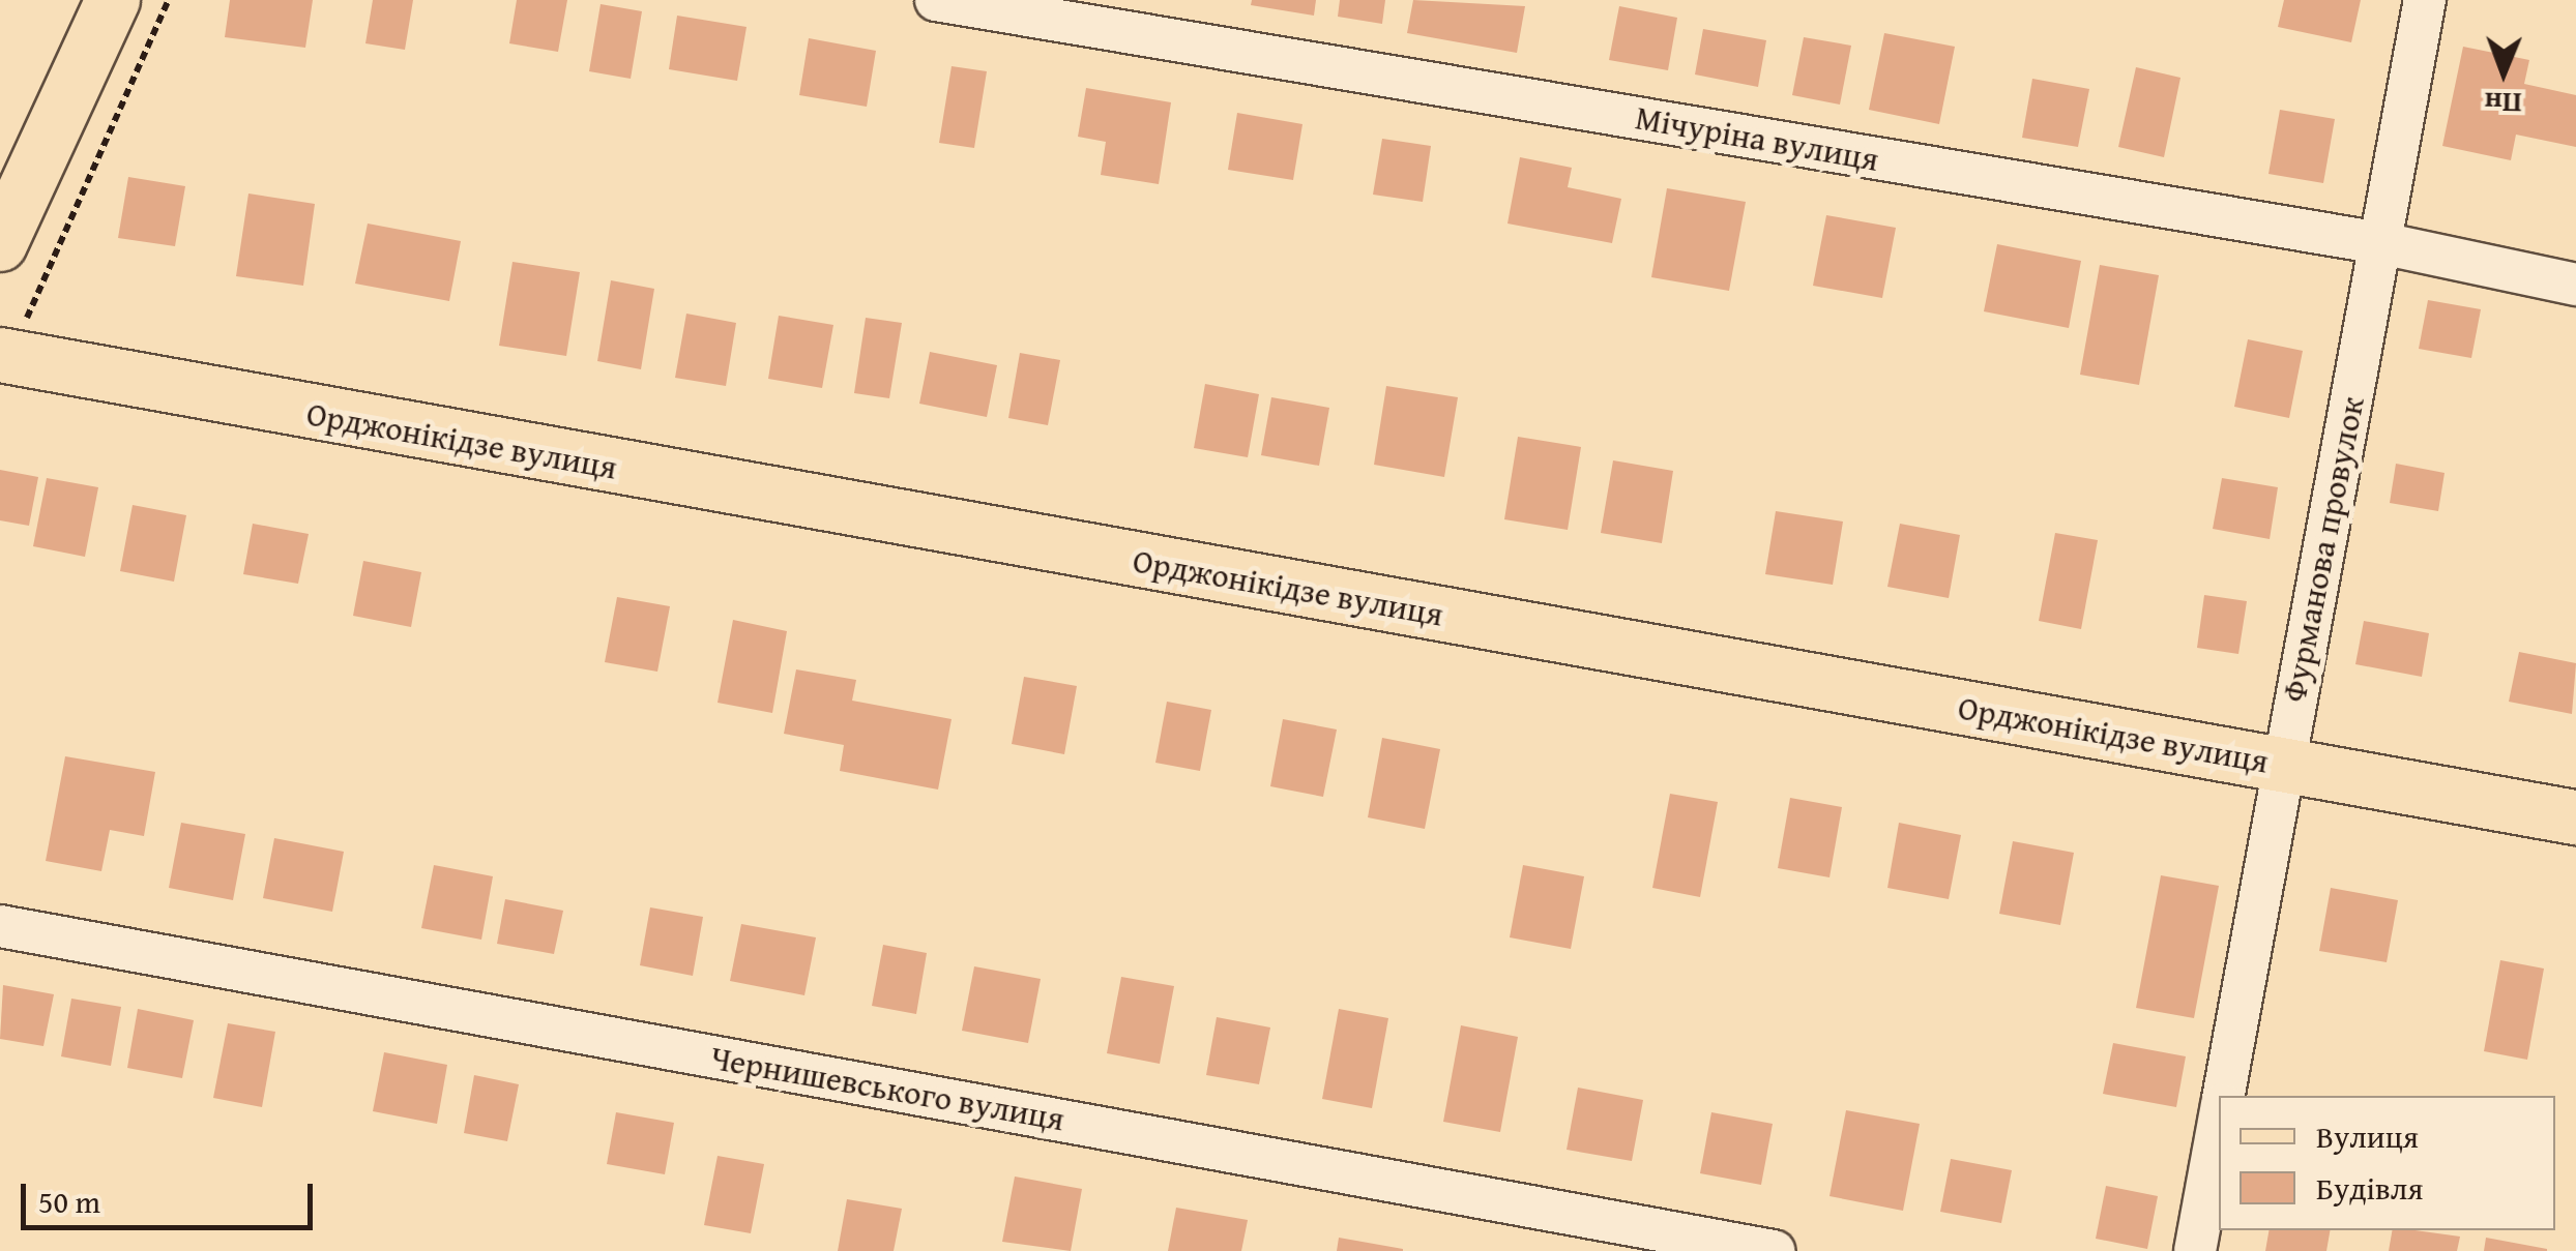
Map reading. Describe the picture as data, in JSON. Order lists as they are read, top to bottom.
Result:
{
  "streets": {
    "main road": ["Орджонікідзе вулиця"],
    "street": ["Мічуріна вулиця", "Фурманова провулок", "Чернишевського вулиця"]
  },
  "crossings": [
    ["Мічуріна вулиця", "Фурманова провулок"],
    ["Орджонікідзе вулиця", "Фурманова провулок"]
  ],
  "legend": ["Вулиця", "Будівля"],
  "scale_bar": "50 m",
  "north": "bottom"
}
